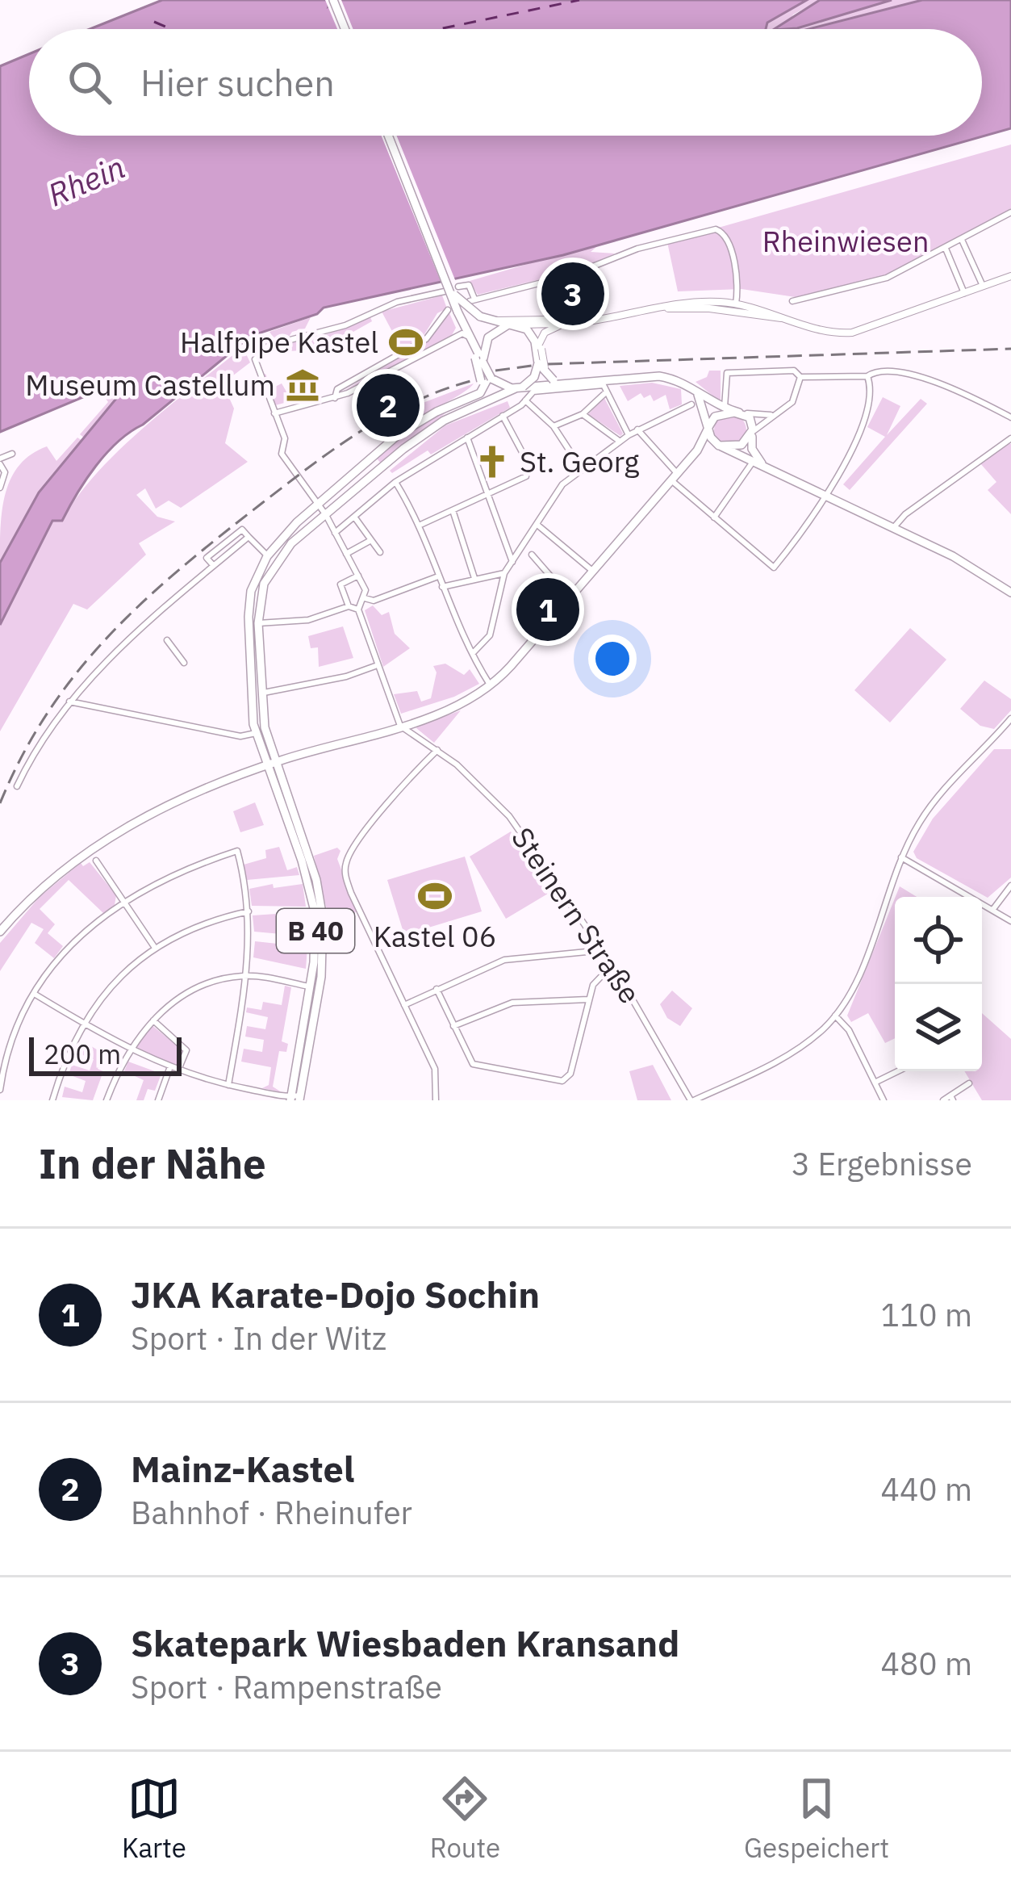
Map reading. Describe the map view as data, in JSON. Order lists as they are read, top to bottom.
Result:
{
  "streets": {
    "main road": ["B 40"],
    "street": ["Steinern Straße"]
  },
  "water": ["Rhein"],
  "parks": ["Rheinwiesen"],
  "places": {
    "sports": ["Halfpipe Kastel", "Kastel 06"],
    "museum": ["Museum Castellum"],
    "church": ["St. Georg"]
  },
  "scale_bar": "200 m",
  "page": {
    "search": "Hier suchen",
    "pins": ["3", "2", "1"],
    "scale": "200 m",
    "heading": ["In der Nähe", "3 Ergebnisse"],
    "list": [
      {
        "mark": "1",
        "name": "JKA Karate-Dojo Sochin",
        "note": "Sport · In der Witz",
        "value": "110 m"
      },
      {
        "mark": "2",
        "name": "Mainz-Kastel",
        "note": "Bahnhof · Rheinufer",
        "value": "440 m"
      },
      {
        "mark": "3",
        "name": "Skatepark Wiesbaden Kransand",
        "note": "Sport · Rampenstraße",
        "value": "480 m"
      }
    ],
    "nav": ["Karte", "Route", "Gespeichert"]
  }
}
